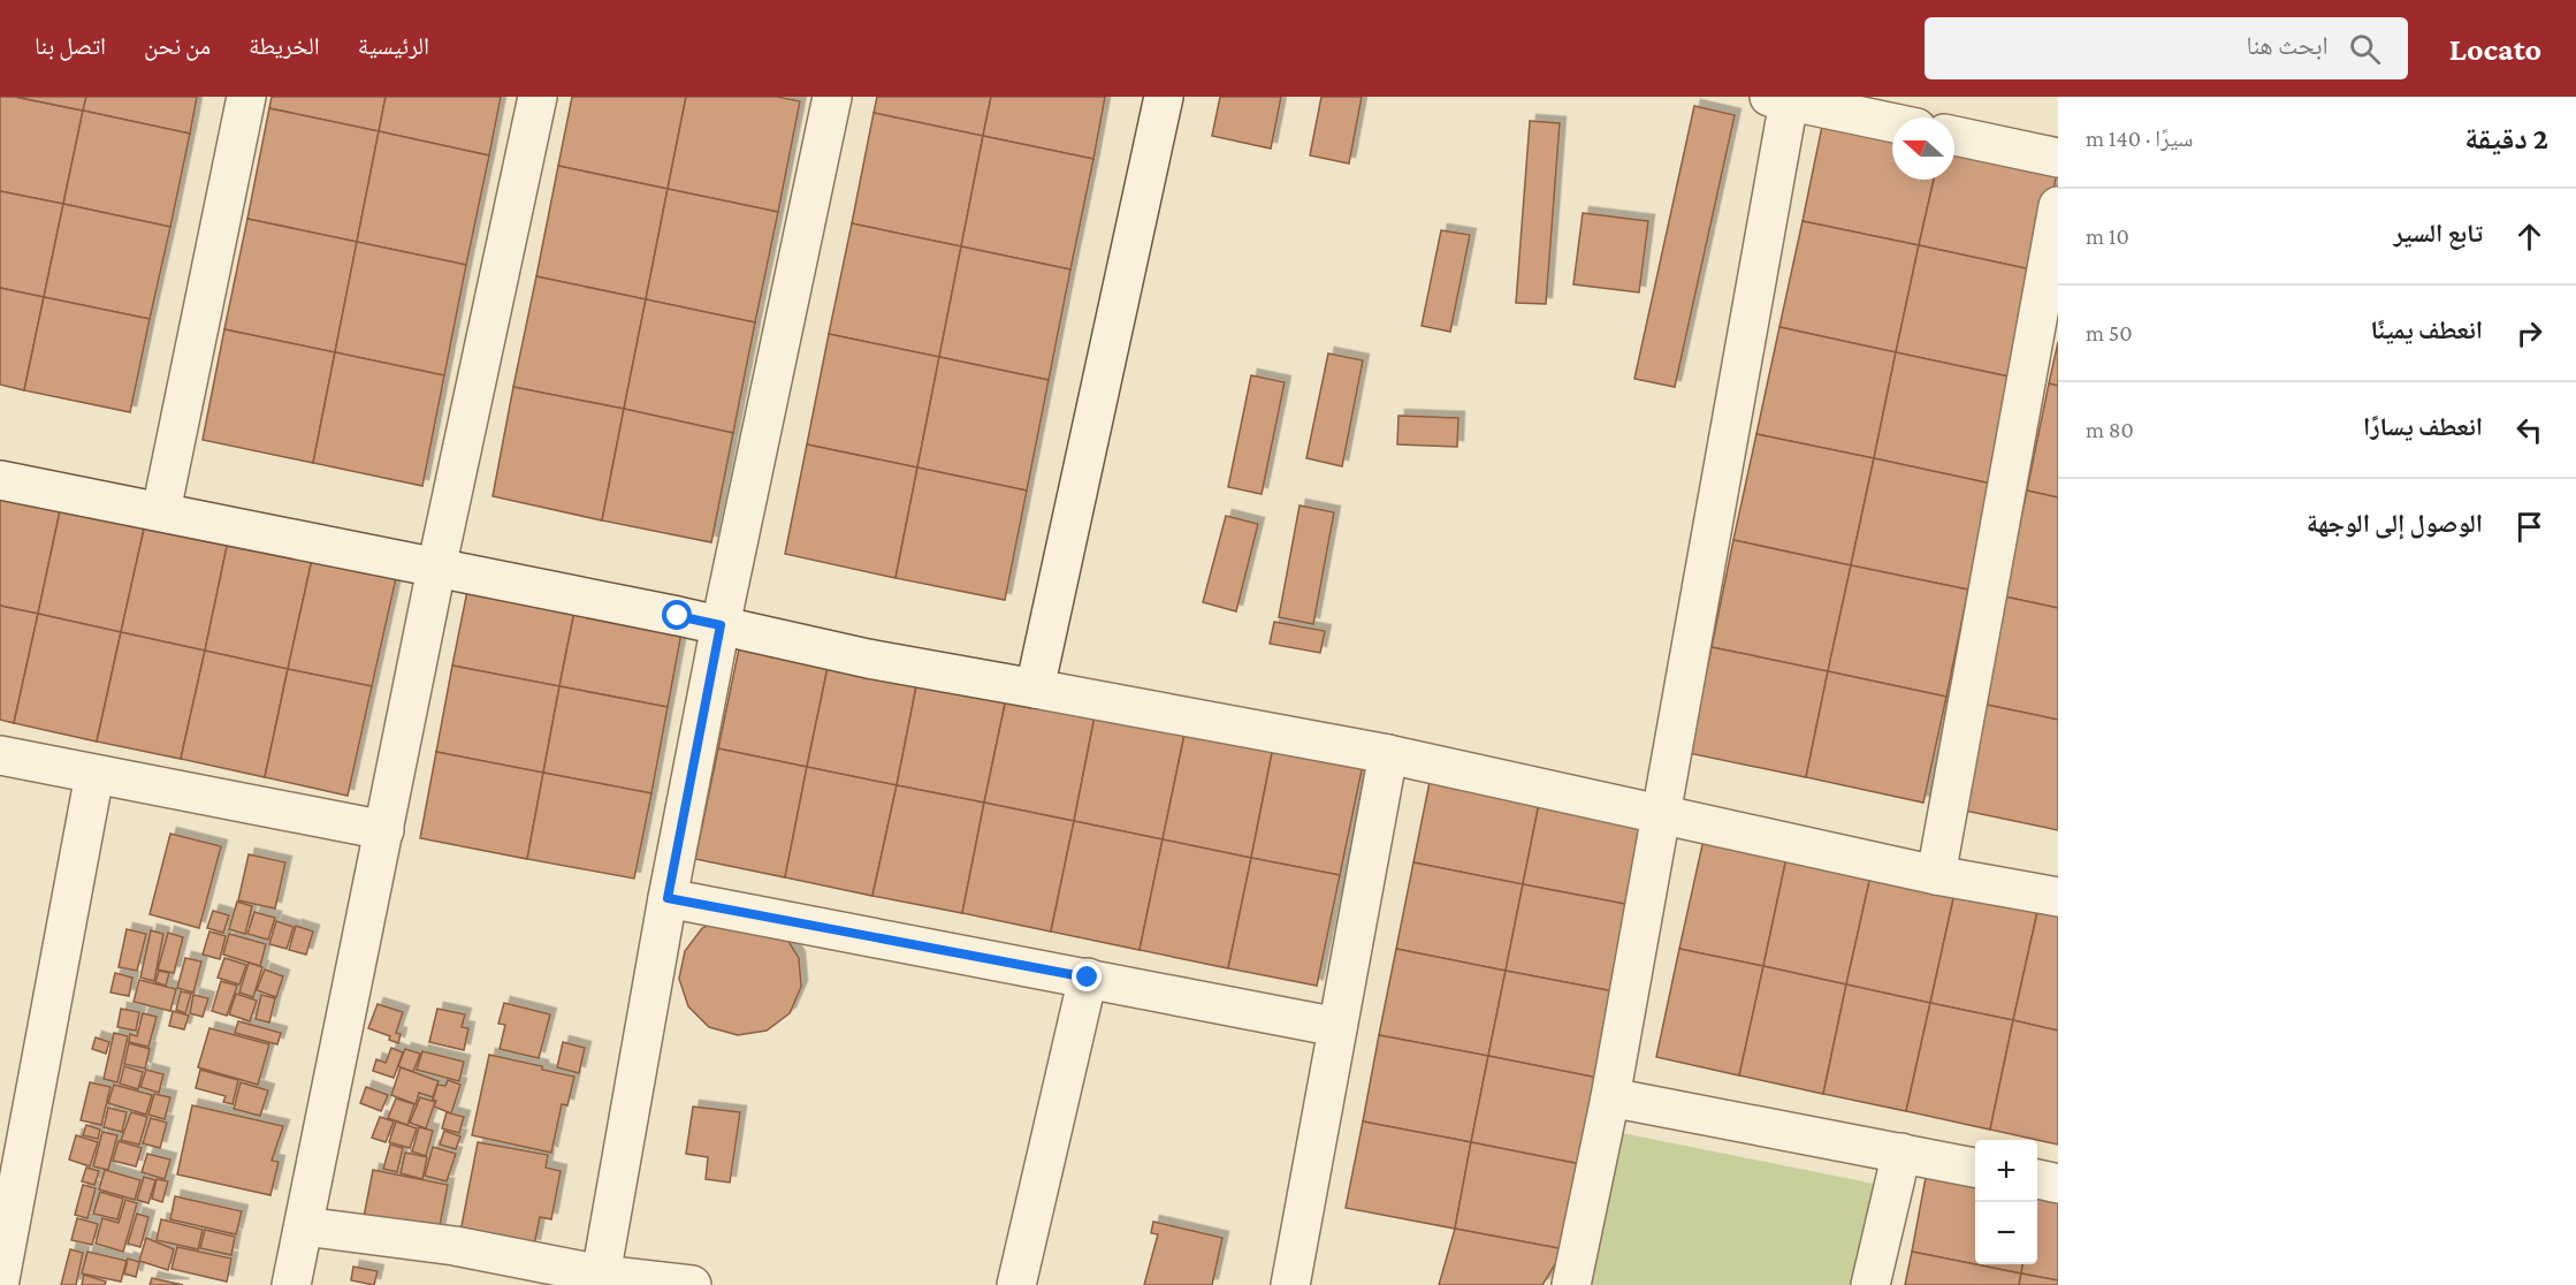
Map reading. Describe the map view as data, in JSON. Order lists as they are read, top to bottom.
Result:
{
  "north": "left",
  "page": {
    "header": "Locato",
    "search": "ابحث هنا",
    "nav": [
      "الرئيسية",
      "الخريطة",
      "من نحن",
      "اتصل بنا"
    ],
    "heading": ["2 دقيقة", "سيرًا · 140 m"],
    "list": [
      ["تابع السير", "10 m"],
      ["انعطف يمينًا", "50 m"],
      ["انعطف يسارًا", "80 m"],
      "الوصول إلى الوجهة"
    ],
    "map_buttons": ["+", "−"]
  }
}
